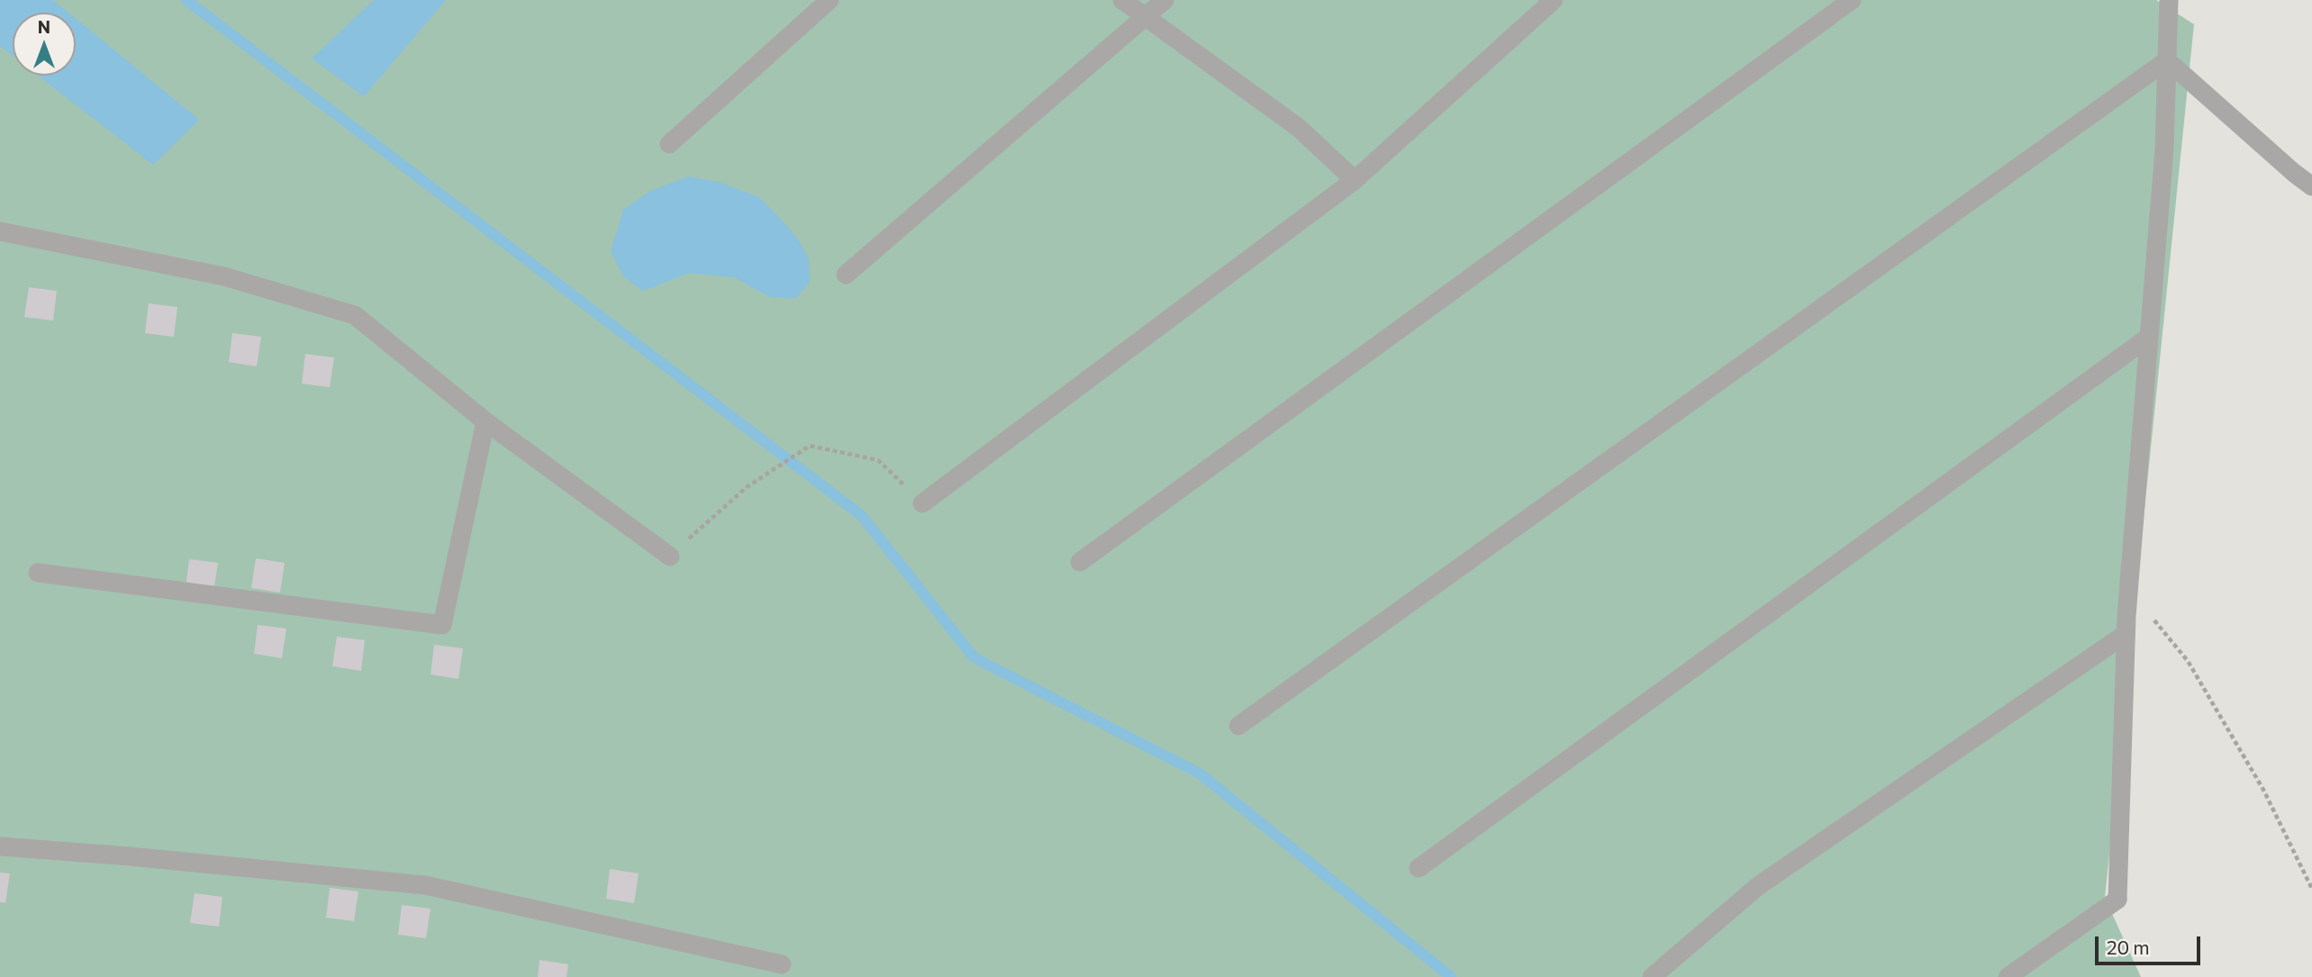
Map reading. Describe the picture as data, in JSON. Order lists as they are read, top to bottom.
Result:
{
  "scale_bar": "20 m",
  "north": "top"
}
